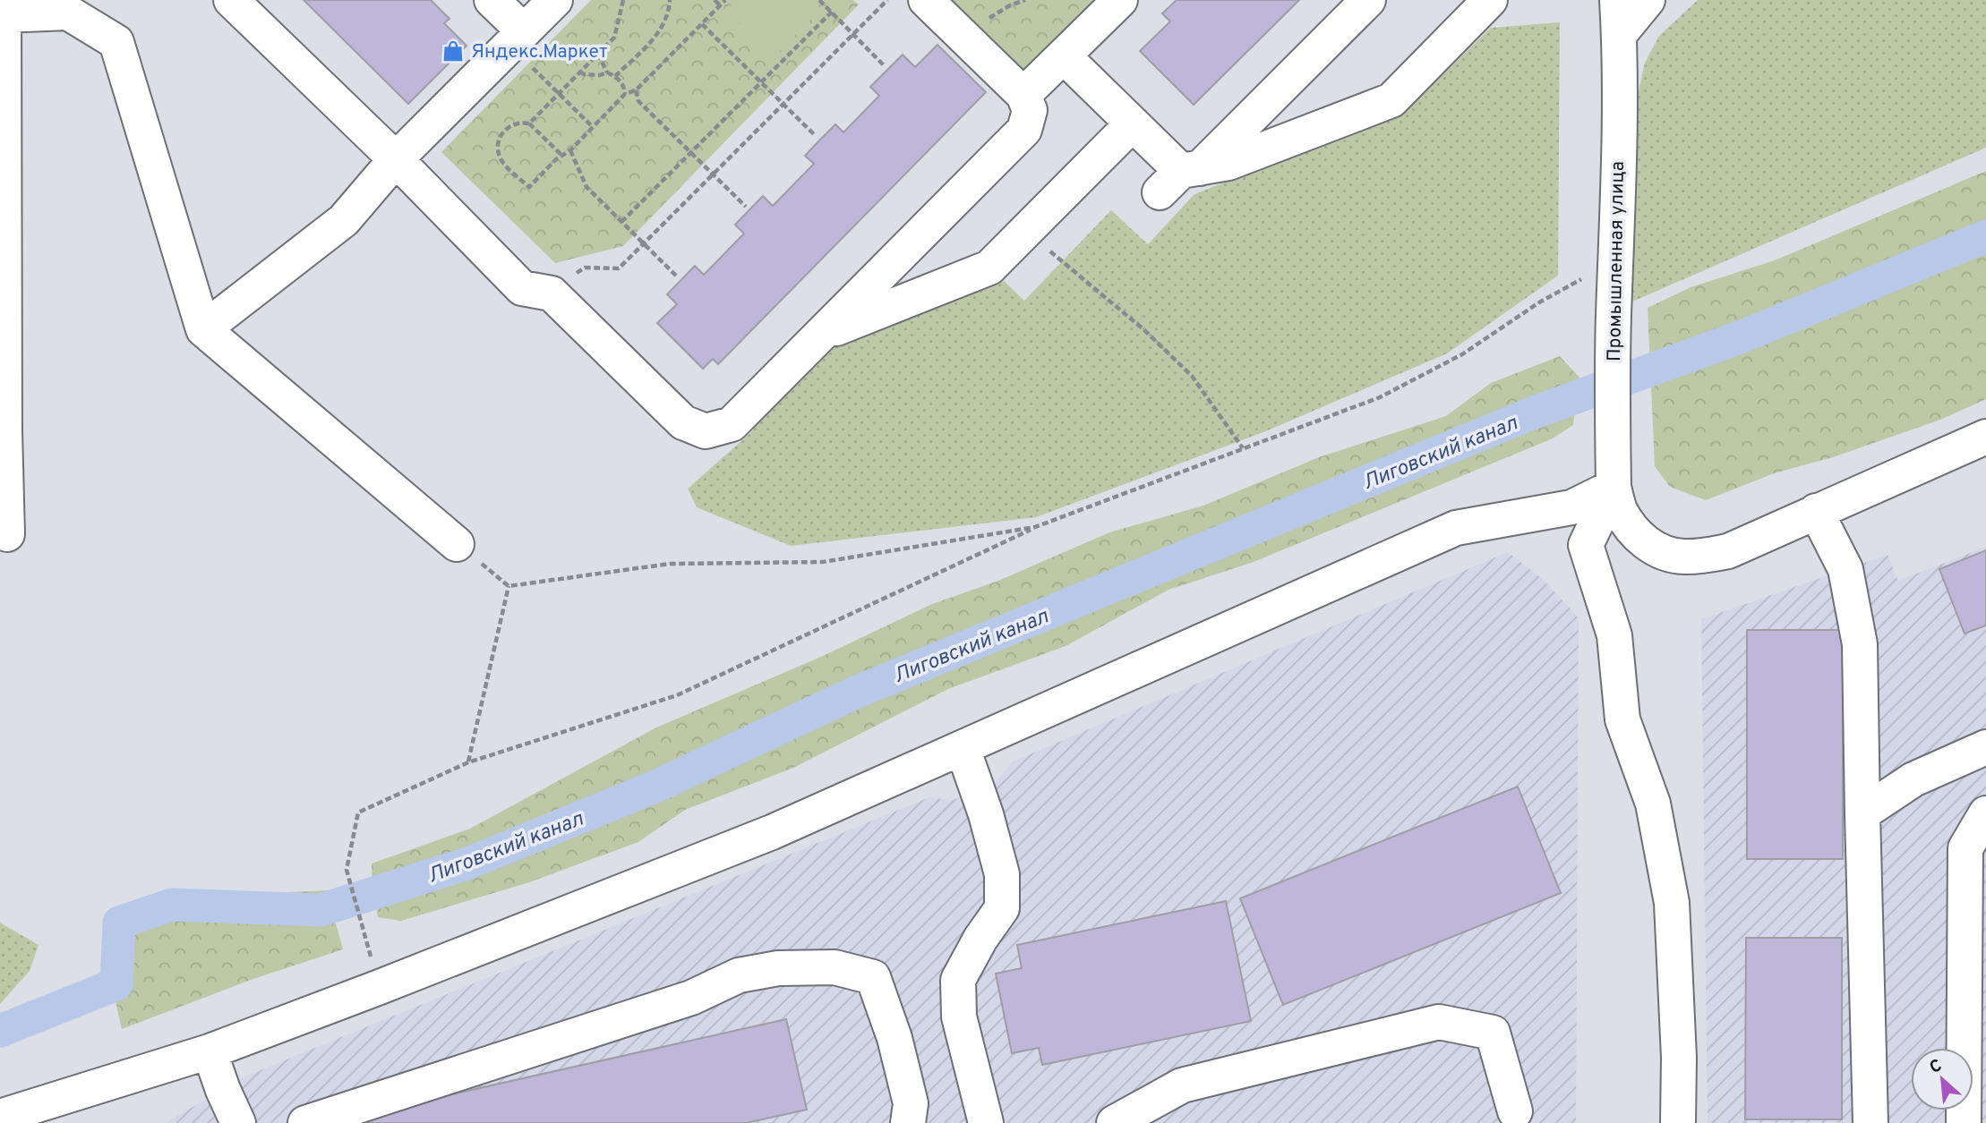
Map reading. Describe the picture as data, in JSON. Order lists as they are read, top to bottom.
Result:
{
  "streets": {
    "street": ["Промышленная улица"]
  },
  "water": ["Лиговский канал"],
  "places": {
    "shop": ["Яндекс.Маркет"]
  },
  "north": "top left"
}
